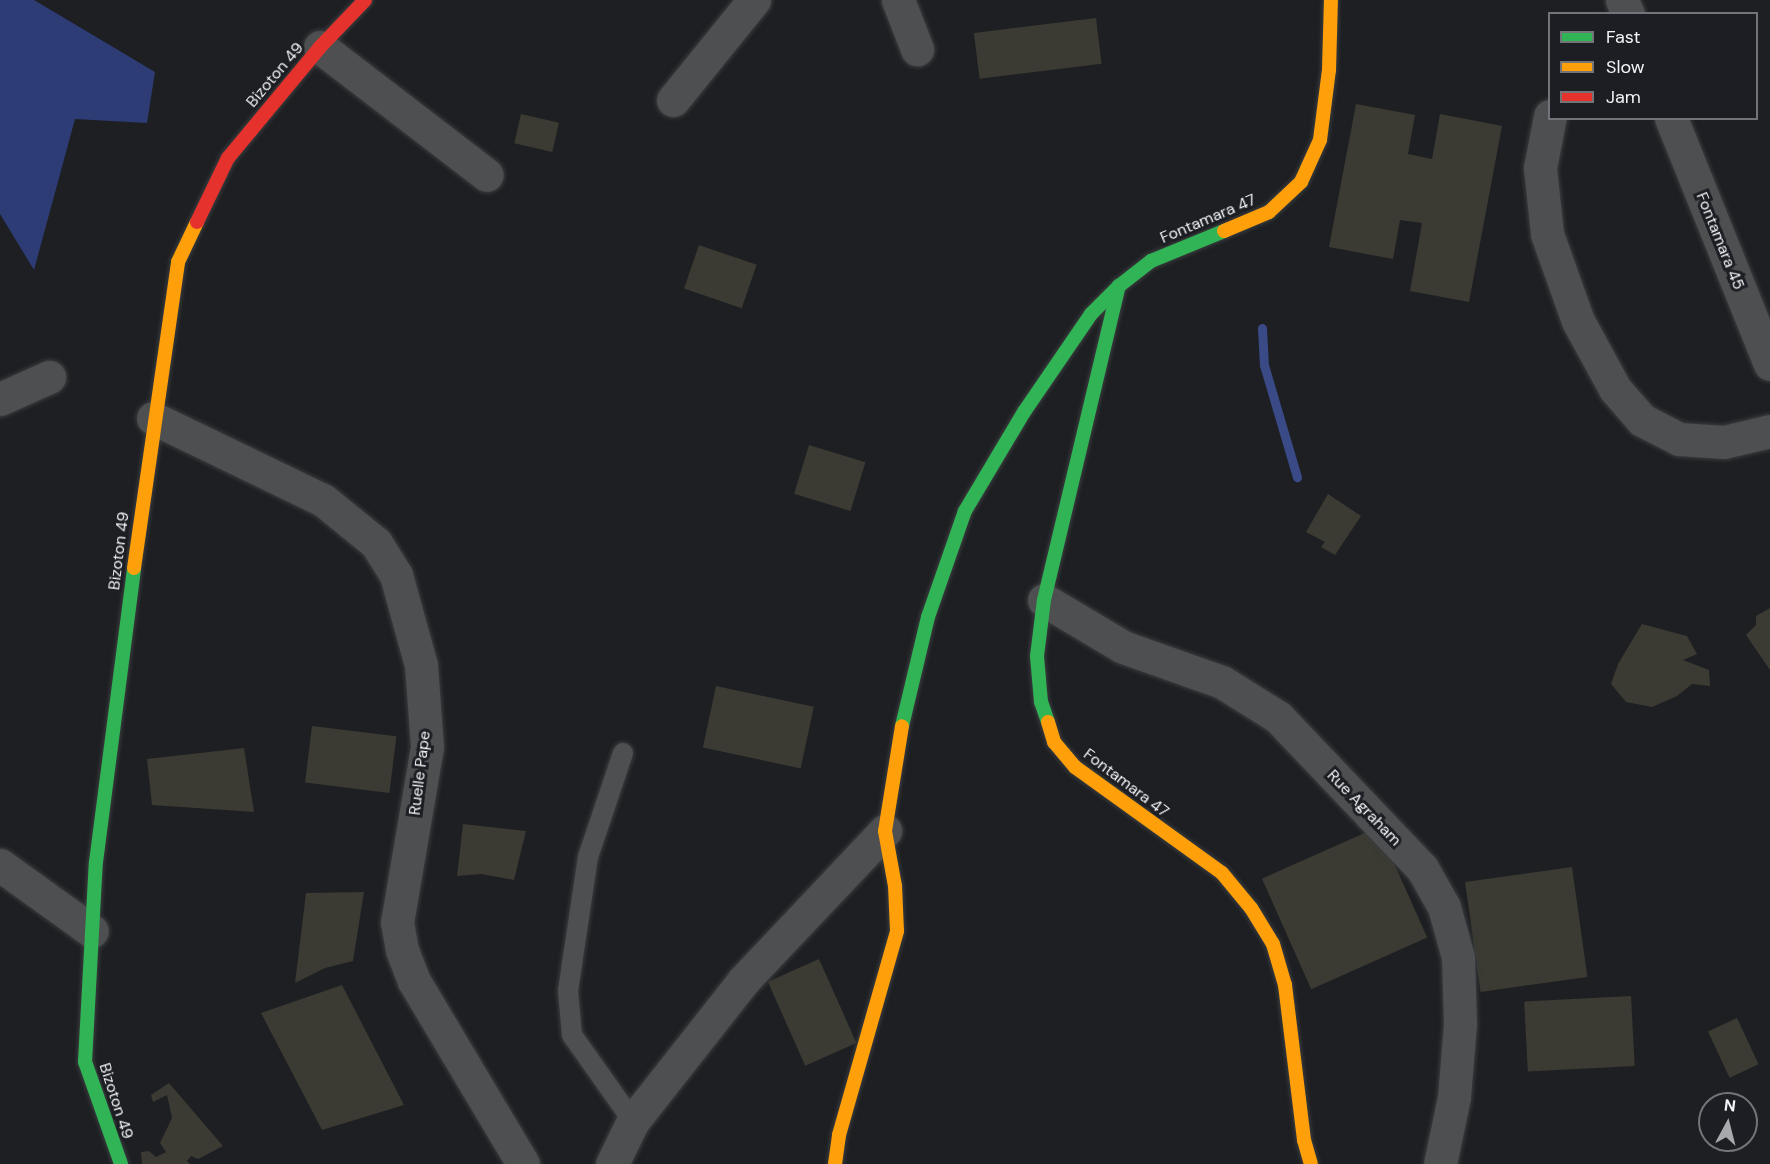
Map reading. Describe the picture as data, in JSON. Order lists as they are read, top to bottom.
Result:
{
  "streets": {
    "street": [
      "Bizoton 49",
      "Fontamara 47",
      "Fontamara 45",
      "Ruelle Pape",
      "Rue Agraham"
    ]
  },
  "crossings": [
    ["Bizoton 49", "Ruelle Pape"],
    ["Fontamara 47", "Rue Agraham"]
  ],
  "legend": ["Fast", "Slow", "Jam"],
  "north": "top"
}
